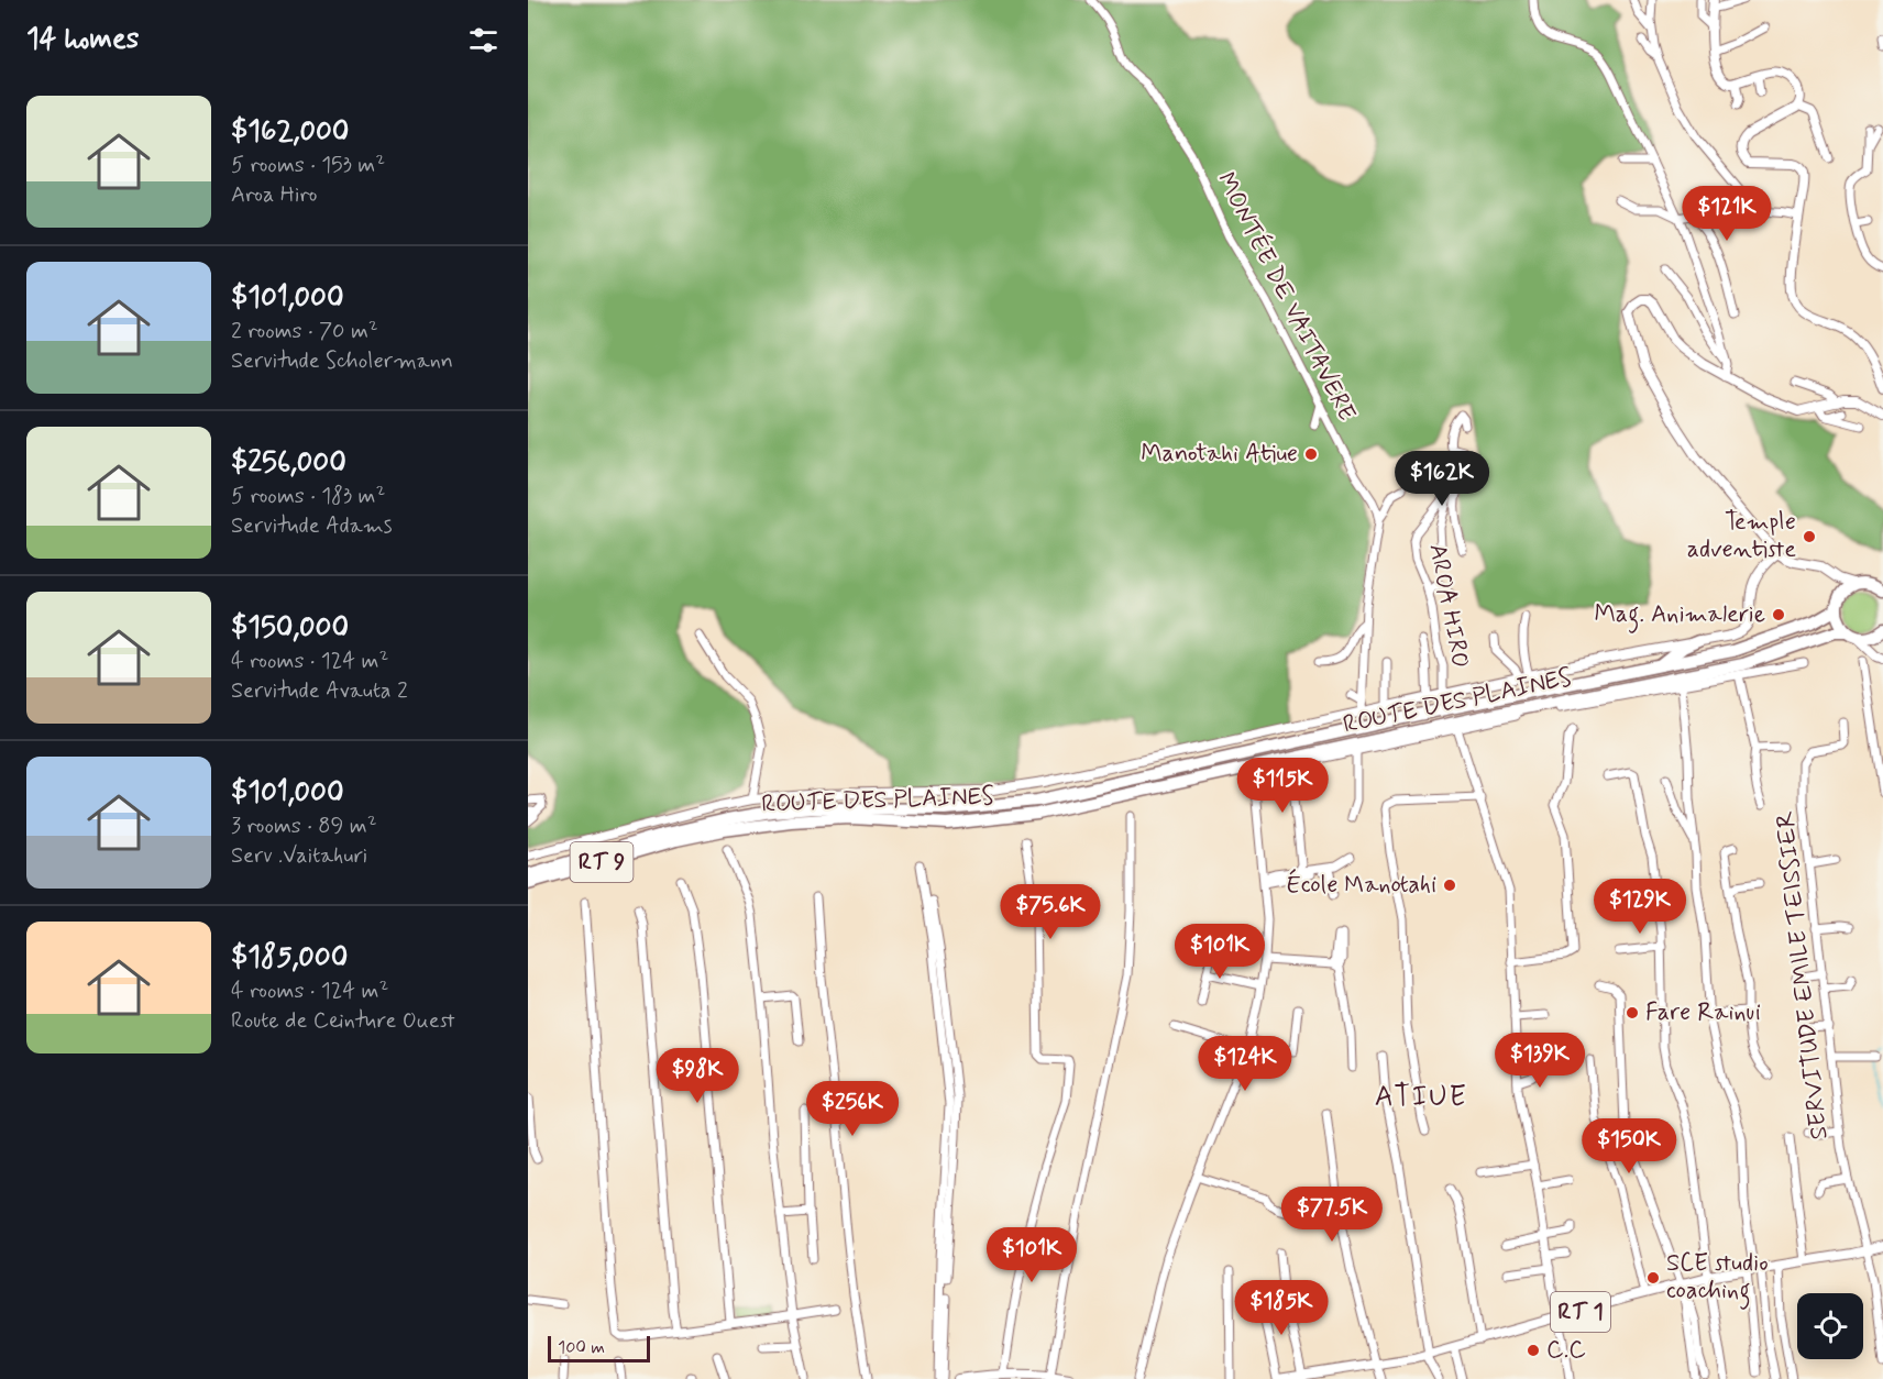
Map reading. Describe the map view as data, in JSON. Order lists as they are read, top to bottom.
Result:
{
  "streets": {
    "highway": ["ROUTE DES PLAINES", "RT 9"],
    "main road": ["RT 1"],
    "street": ["MONTÉE DE VAITAVERE", "AROA HIRO", "SERVITUDE EMILE TEISSIER"]
  },
  "crossings": [
    ["AROA HIRO", "ROUTE DES PLAINES"],
    ["ROUTE DES PLAINES", "RT 9"],
    ["SERVITUDE EMILE TEISSIER", "RT 1"]
  ],
  "districts": ["ATIUE"],
  "places": [
    "Manotahi Atiue",
    "Temple adventiste",
    "Mag. Animalerie",
    "École Manotahi",
    "Fare Rainui",
    "SCE studio coaching",
    "C.C"
  ],
  "scale_bar": "100 m",
  "page": {
    "heading": "14 homes",
    "list": [
      {
        "name": "$162,000",
        "note": "5 rooms · 153 m² · Aroa Hiro"
      },
      {
        "name": "$101,000",
        "note": "2 rooms · 70 m² · Servitude Scholermann"
      },
      {
        "name": "$256,000",
        "note": "5 rooms · 183 m² · Servitude Adams"
      },
      {
        "name": "$150,000",
        "note": "4 rooms · 124 m² · Servitude Avauta 2"
      },
      {
        "name": "$101,000",
        "note": "3 rooms · 89 m² · Serv .Vaitahuri"
      },
      {
        "name": "$185,000",
        "note": "4 rooms · 124 m² · Route de Ceinture Ouest"
      }
    ],
    "price": [
      "$121K",
      "$162K",
      "$115K",
      "$129K",
      "$75.6K",
      "$101K",
      "$139K",
      "$124K",
      "$98K",
      "$256K",
      "$150K",
      "$77.5K",
      "$101K",
      "$185K"
    ],
    "scale": "100 m"
  }
}
